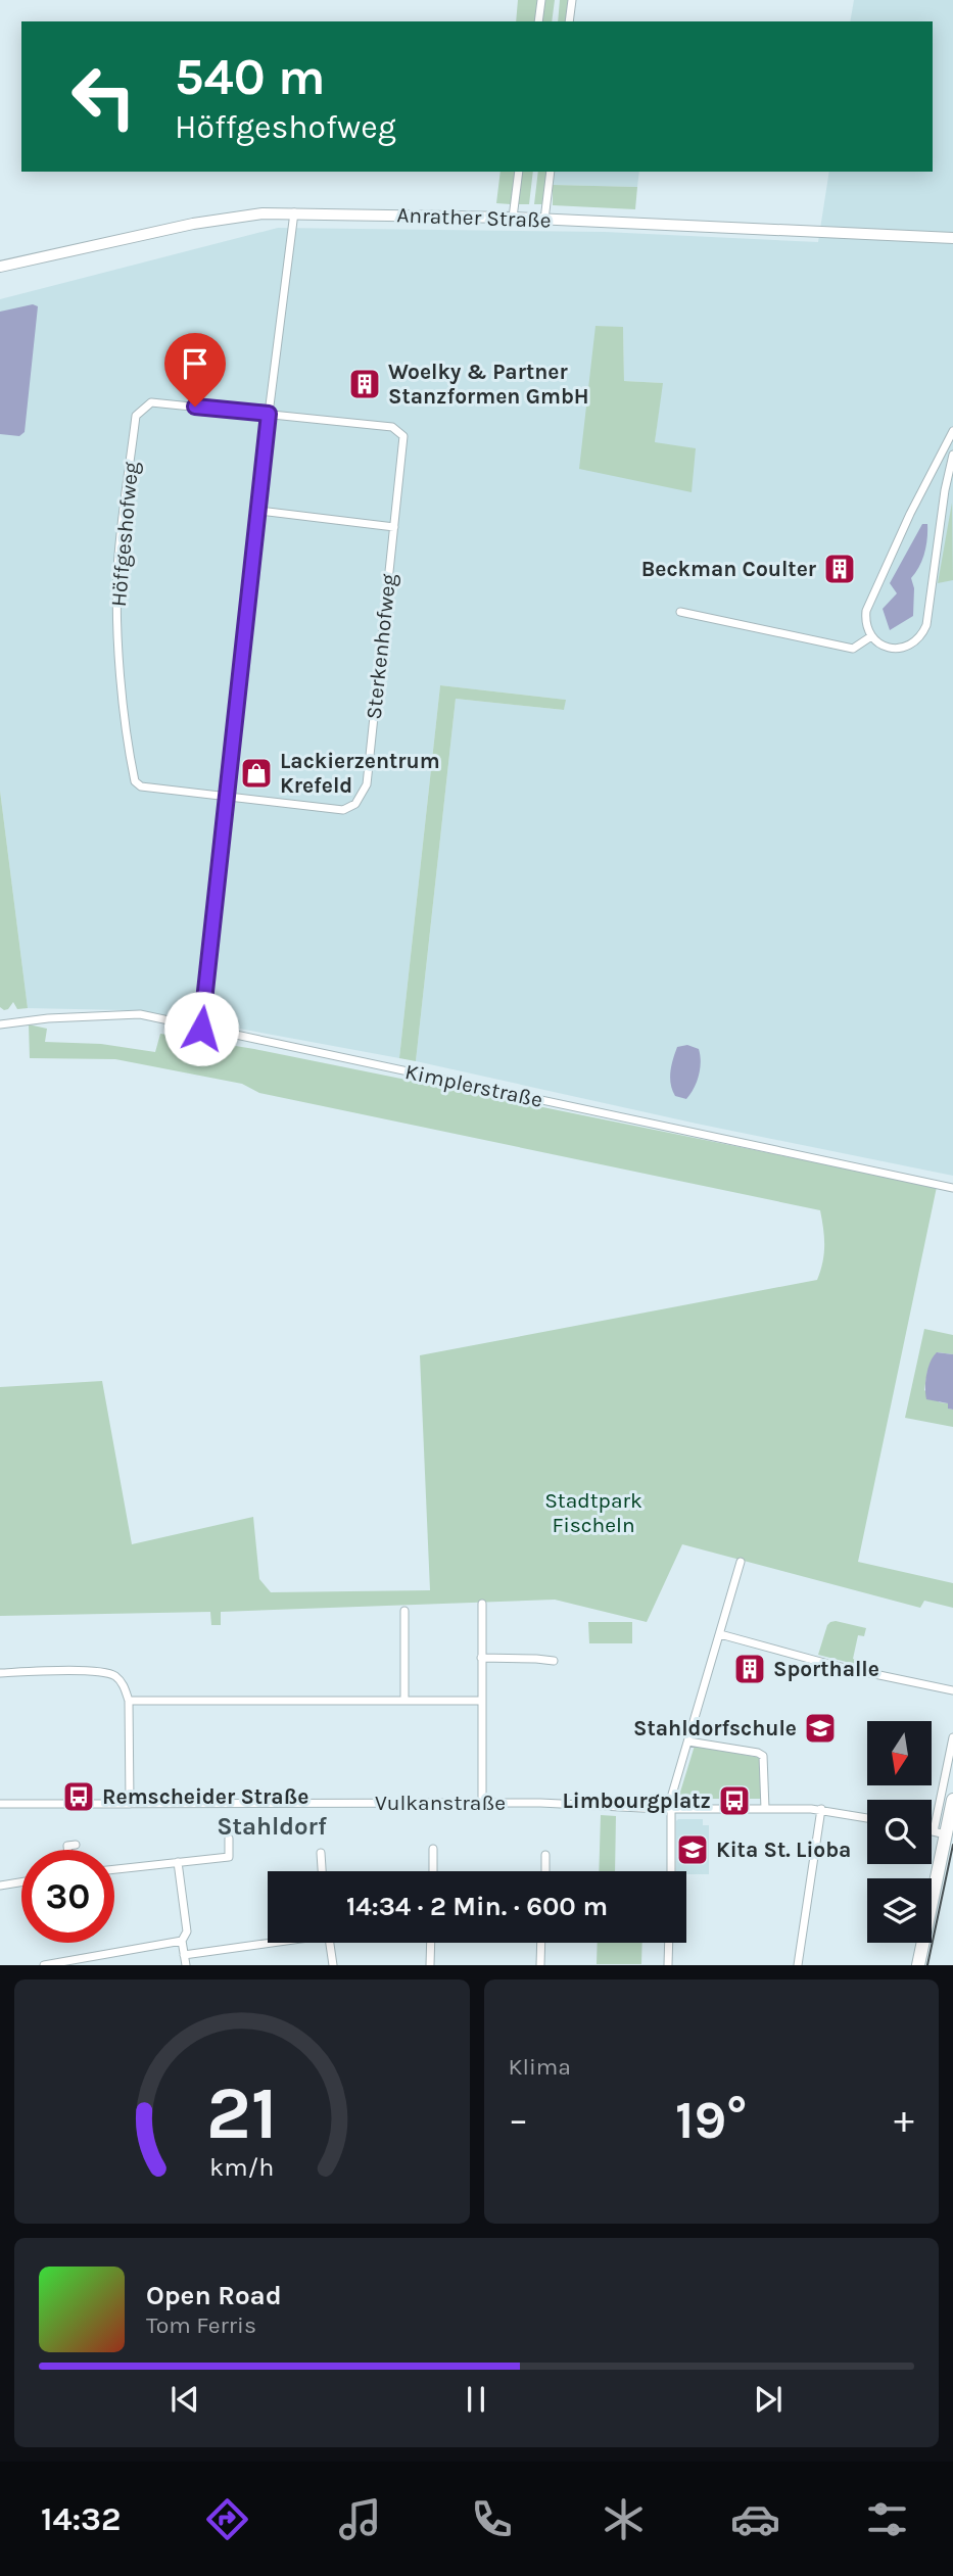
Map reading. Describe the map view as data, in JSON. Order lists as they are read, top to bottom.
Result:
{
  "streets": {
    "main road": ["Anrather Straße"],
    "street": [
      "Höffgeshofweg",
      "Sterkenhofweg",
      "Kimplerstraße",
      "Vulkanstraße"
    ]
  },
  "crossings": [
    ["Höffgeshofweg", "Sterkenhofweg"]
  ],
  "districts": ["Stahldorf"],
  "parks": ["Stadtpark Fischeln"],
  "places": {
    "building": ["Woelky & Partner Stanzformen GmbH", "Beckman Coulter", "Sporthalle"],
    "shop": ["Lackierzentrum Krefeld"],
    "school or university": ["Stahldorfschule", "Kita St. Lioba"],
    "bus stop": ["Remscheider Straße", "Limbourgplatz"]
  },
  "north": "bottom",
  "page": {
    "turn": ["540 m", "Höffgeshofweg"],
    "limit": "30",
    "trip": "14:34 · 2 Min. · 600 m",
    "tile": "Klima",
    "heat": ["−", "19°", "+"],
    "song": ["Open Road", "Tom Ferris"],
    "tabs": "14:32",
    "gauge": ["21", "km/h"]
  }
}
